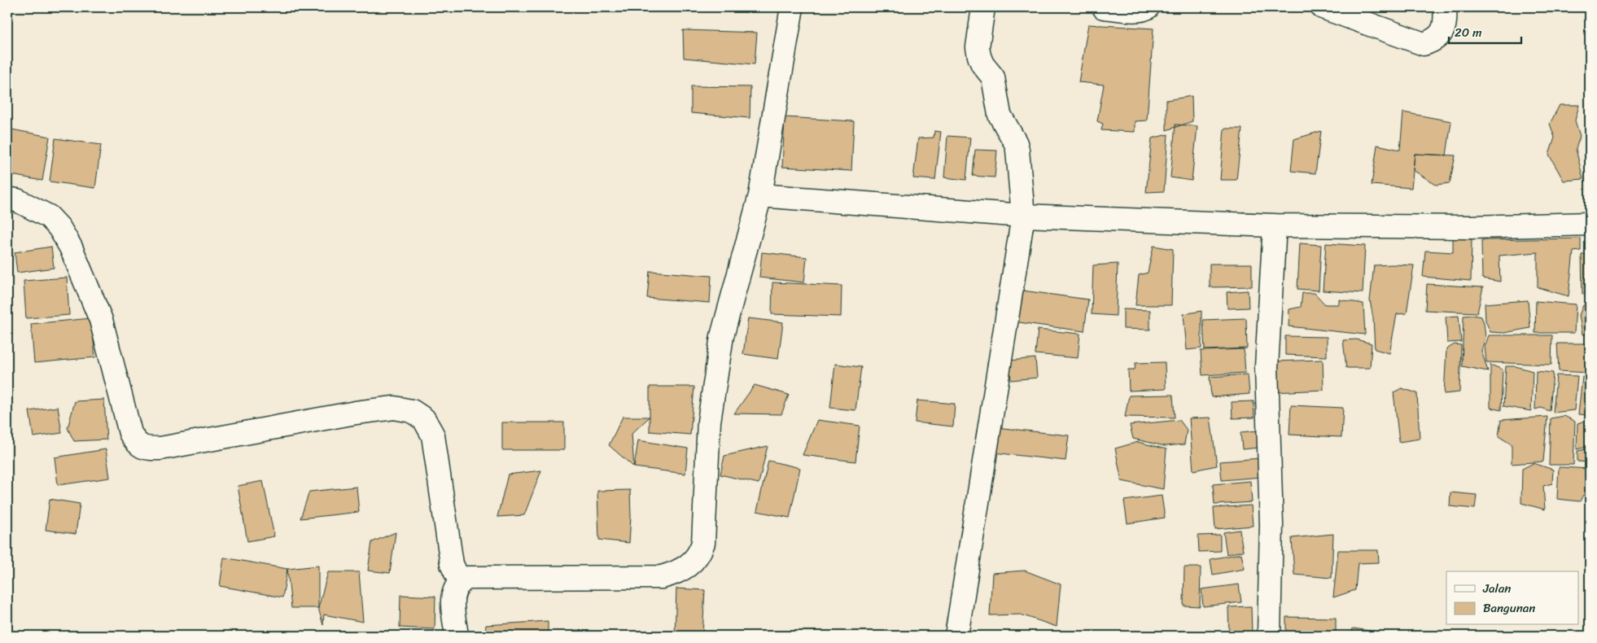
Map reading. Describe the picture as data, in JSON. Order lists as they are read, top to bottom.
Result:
{
  "legend": ["Jalan", "Bangunan"],
  "scale_bar": "20 m"
}
